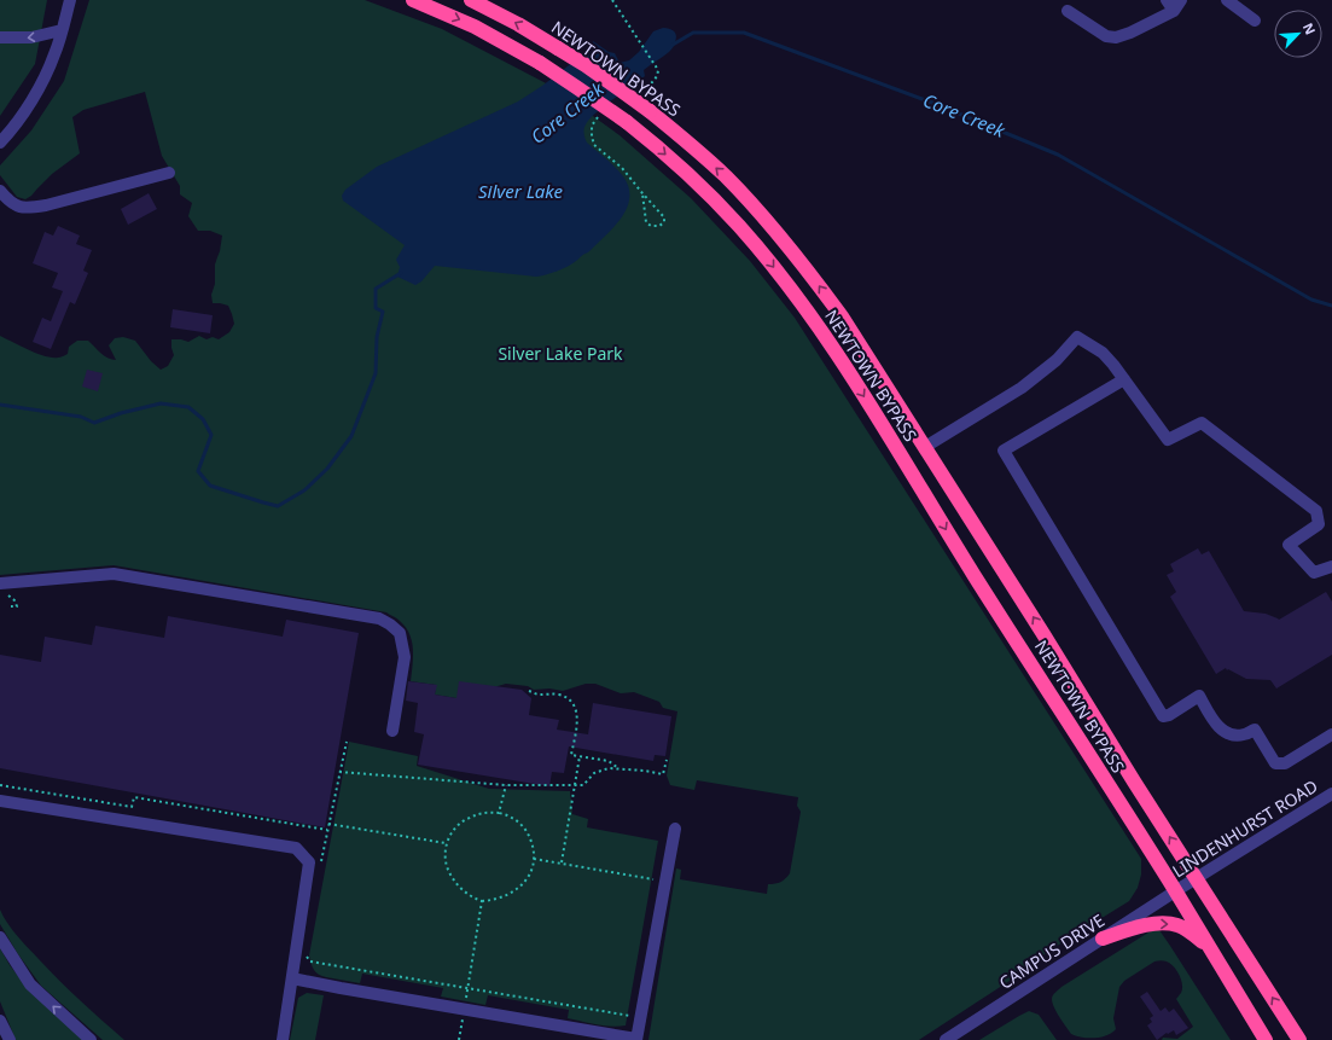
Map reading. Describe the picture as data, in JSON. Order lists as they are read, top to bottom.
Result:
{
  "streets": {
    "highway": ["NEWTOWN BYPASS"],
    "street": ["LINDENHURST ROAD", "CAMPUS DRIVE"]
  },
  "crossings": [
    ["NEWTOWN BYPASS", "LINDENHURST ROAD"],
    ["NEWTOWN BYPASS", "CAMPUS DRIVE"],
    ["LINDENHURST ROAD", "CAMPUS DRIVE"]
  ],
  "water": ["Core Creek", "Silver Lake"],
  "parks": ["Silver Lake Park"],
  "north": "top right"
}
